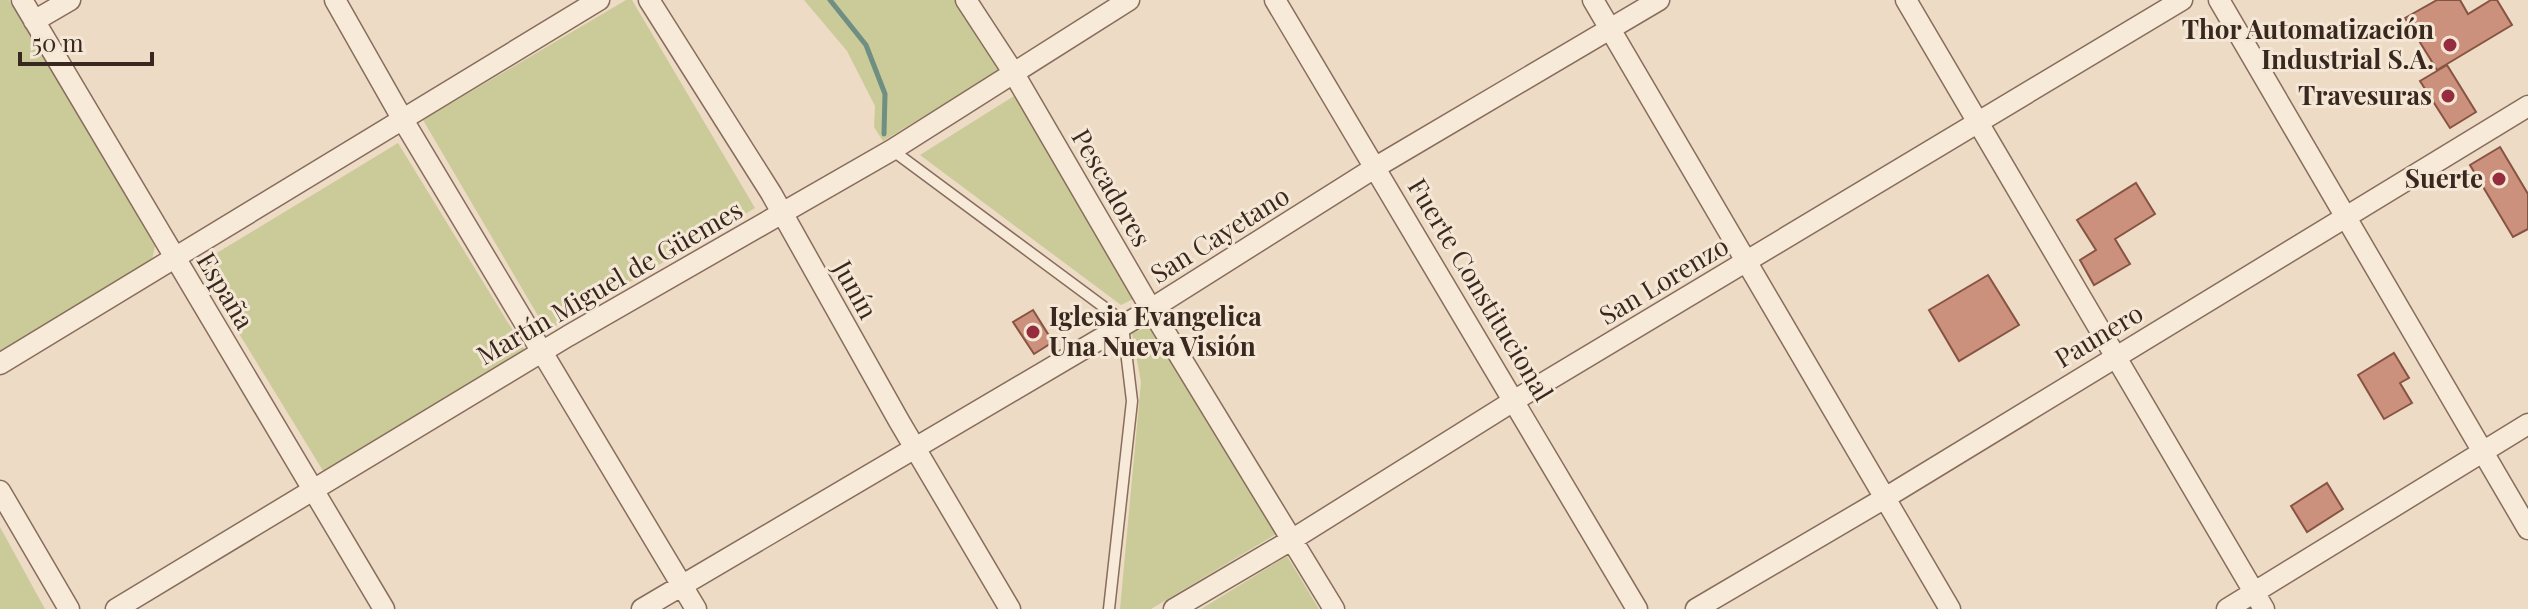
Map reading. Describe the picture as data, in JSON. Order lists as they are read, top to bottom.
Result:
{
  "streets": {
    "street": [
      "Pescadores",
      "San Cayetano",
      "San Lorenzo",
      "Martín Miguel de Güemes",
      "Junín",
      "Fuerte Constitucional",
      "España",
      "Paunero"
    ]
  },
  "crossings": [
    ["Pescadores", "San Cayetano"],
    ["Pescadores", "San Lorenzo"],
    ["Pescadores", "Martín Miguel de Güemes"],
    ["San Cayetano", "Junín"],
    ["San Cayetano", "Fuerte Constitucional"],
    ["San Lorenzo", "Fuerte Constitucional"],
    ["Martín Miguel de Güemes", "Junín"],
    ["Martín Miguel de Güemes", "España"]
  ],
  "places": [
    "Thor Automatización Industrial S.A.",
    "Travesuras",
    "Suerte",
    "Iglesia Evangelica Una Nueva Visión"
  ],
  "scale_bar": "50 m"
}
